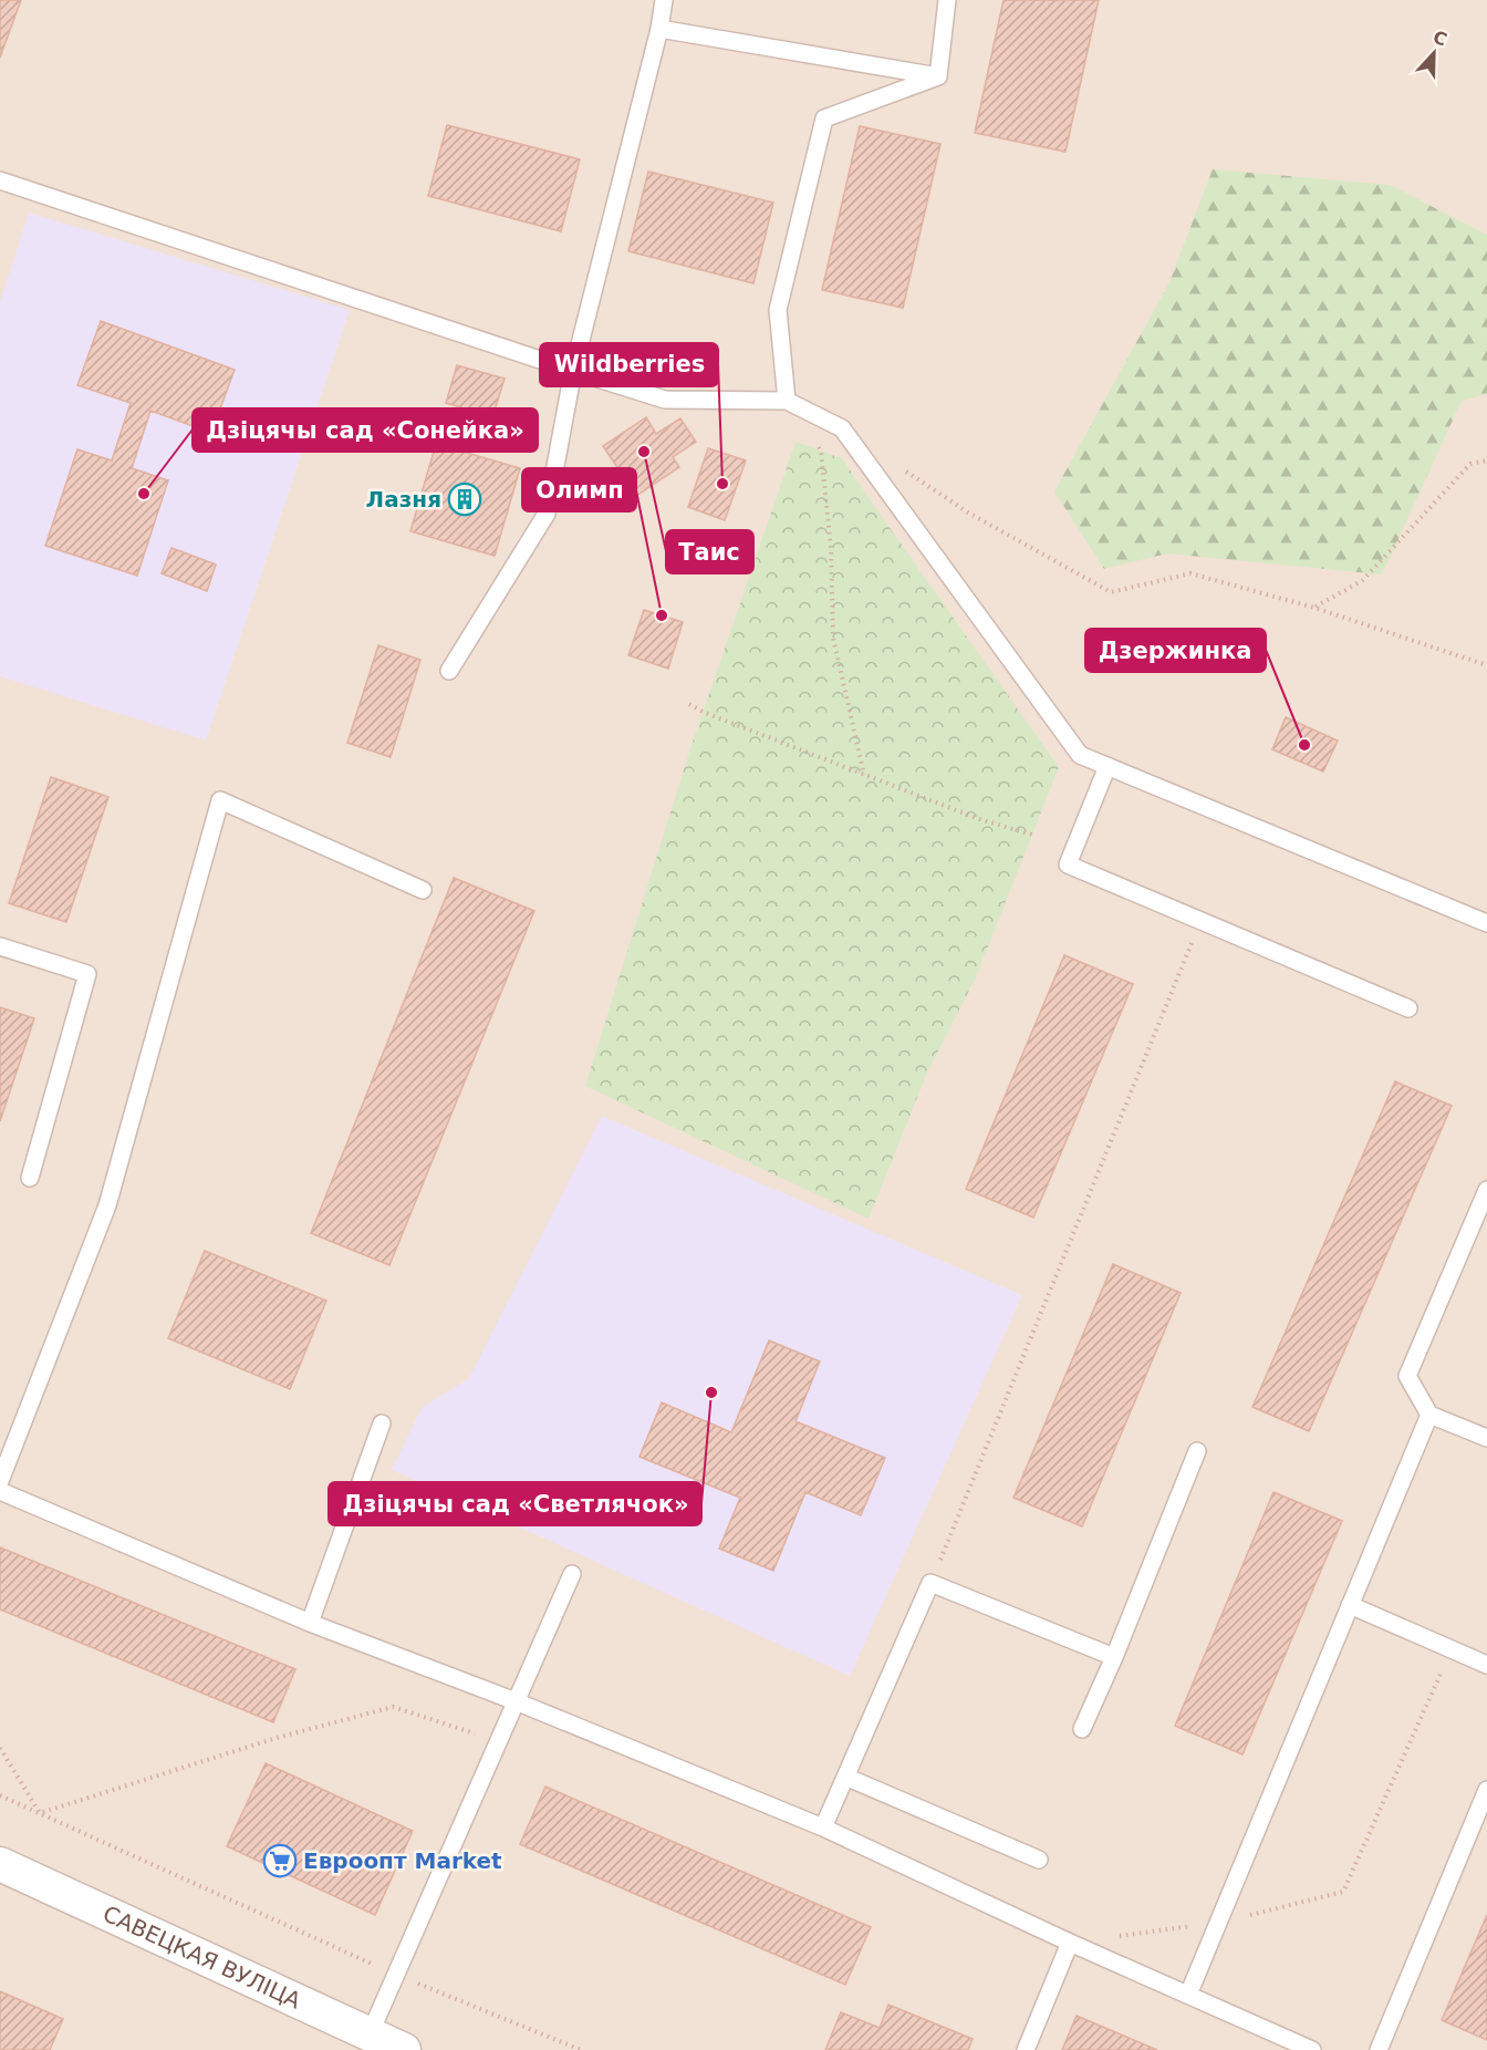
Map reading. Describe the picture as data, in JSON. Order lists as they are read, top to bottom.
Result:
{
  "streets": {
    "street": ["САВЕЦКАЯ ВУЛІЦА"]
  },
  "places": {
    "other": [
      "Таис",
      "Wildberries",
      "Дзіцячы сад «Сонейка»",
      "Олимп",
      "Дзержинка",
      "Дзіцячы сад «Светлячок»"
    ],
    "building": ["Лазня"],
    "supermarket": ["Евроопт Market"]
  },
  "north": "top"
}
